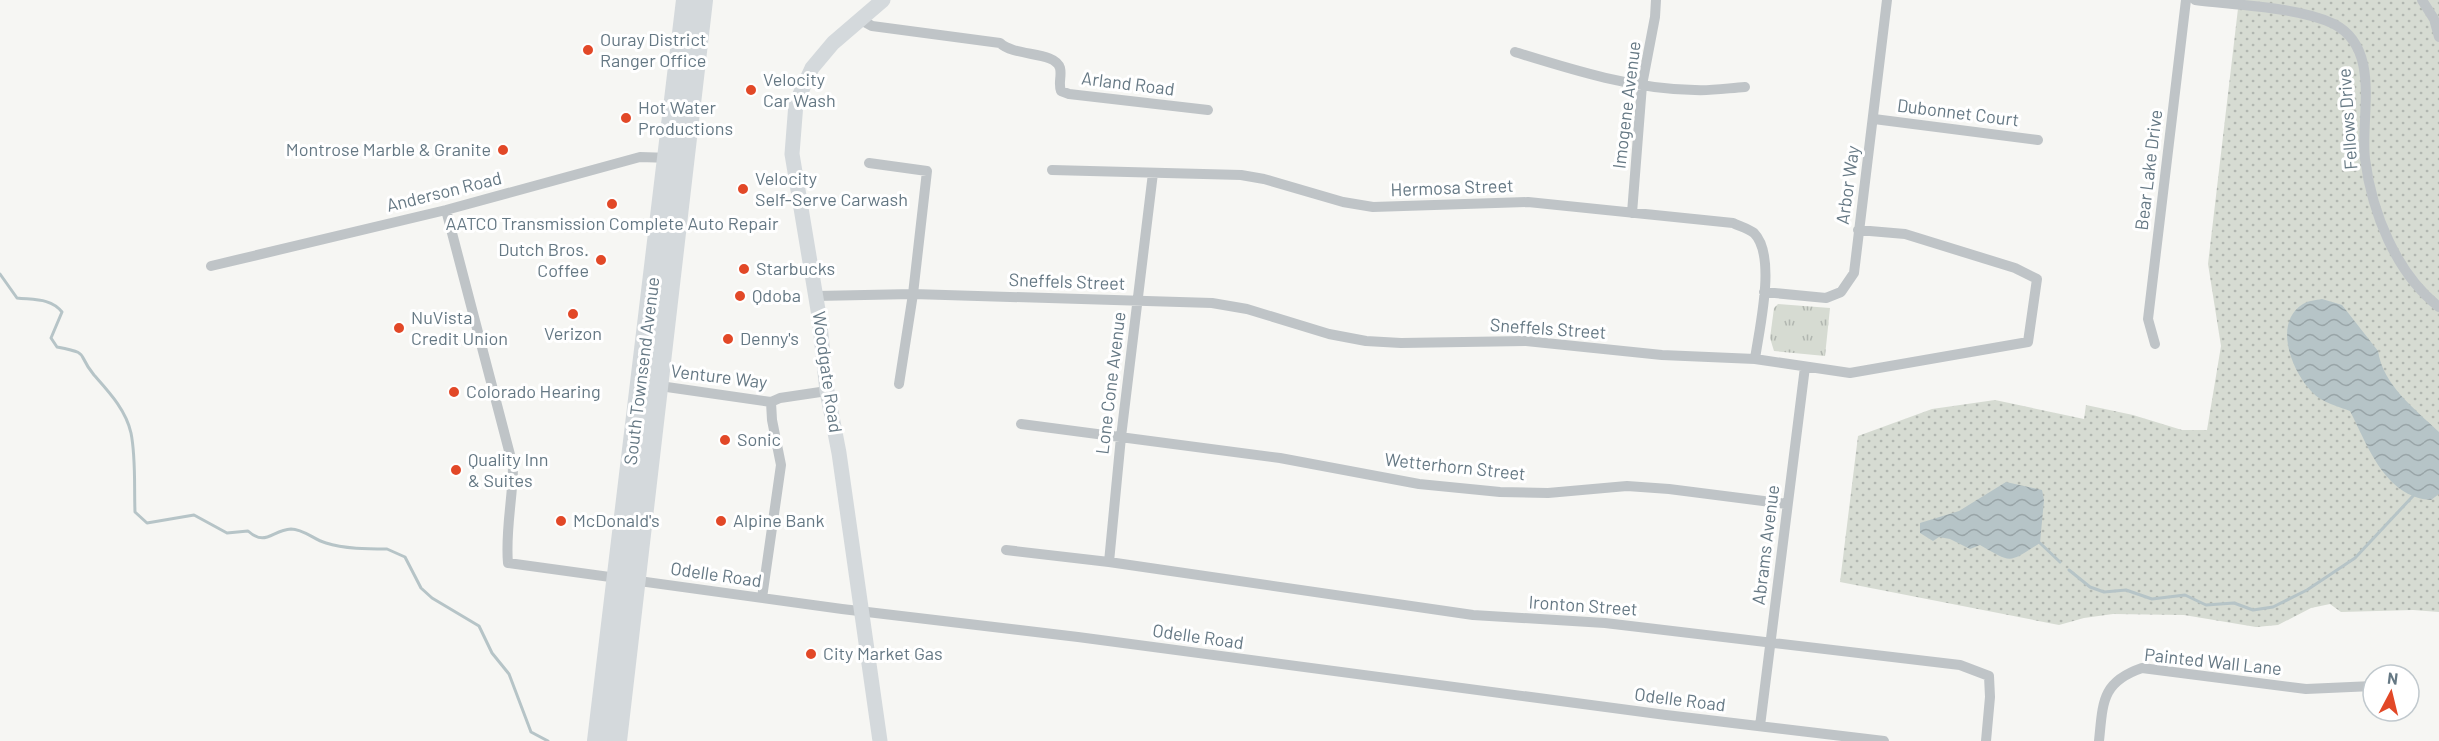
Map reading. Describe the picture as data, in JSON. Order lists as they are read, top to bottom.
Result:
{
  "streets": {
    "highway": ["South Townsend Avenue"],
    "street": [
      "Arland Road",
      "Imogene Avenue",
      "Dubonnet Court",
      "Fellows Drive",
      "Bear Lake Drive",
      "Arbor Way",
      "Hermosa Street",
      "Anderson Road",
      "Sneffels Street",
      "Woodgate Road",
      "Venture Way",
      "Lone Cone Avenue",
      "Wetterhorn Street",
      "Abrams Avenue",
      "Odelle Road",
      "Ironton Street",
      "Painted Wall Lane"
    ]
  },
  "crossings": [
    ["Arland Road", "Woodgate Road"],
    ["Imogene Avenue", "Hermosa Street"],
    ["Dubonnet Court", "Arbor Way"],
    ["Arbor Way", "Hermosa Street"],
    ["Arbor Way", "Sneffels Street"],
    ["Hermosa Street", "Lone Cone Avenue"],
    ["Anderson Road", "South Townsend Avenue"],
    ["Anderson Road", "Odelle Road"],
    ["Sneffels Street", "Woodgate Road"],
    ["Sneffels Street", "Lone Cone Avenue"],
    ["Sneffels Street", "Abrams Avenue"],
    ["South Townsend Avenue", "Venture Way"],
    ["South Townsend Avenue", "Odelle Road"],
    ["Woodgate Road", "Venture Way"],
    ["Woodgate Road", "Odelle Road"],
    ["Lone Cone Avenue", "Wetterhorn Street"],
    ["Lone Cone Avenue", "Ironton Street"],
    ["Wetterhorn Street", "Abrams Avenue"],
    ["Abrams Avenue", "Odelle Road"],
    ["Abrams Avenue", "Ironton Street"]
  ],
  "places": [
    "Ouray District Ranger Office",
    "Velocity Car Wash",
    "Hot Water Productions",
    "Montrose Marble & Granite",
    "Velocity Self-Serve Carwash",
    "AATCO Transmission Complete Auto Repair",
    "Dutch Bros. Coffee",
    "Starbucks",
    "Qdoba",
    "Verizon",
    "NuVista Credit Union",
    "Denny's",
    "Colorado Hearing",
    "Sonic",
    "Quality Inn & Suites",
    "McDonald's",
    "Alpine Bank",
    "City Market Gas"
  ],
  "north": "top"
}
